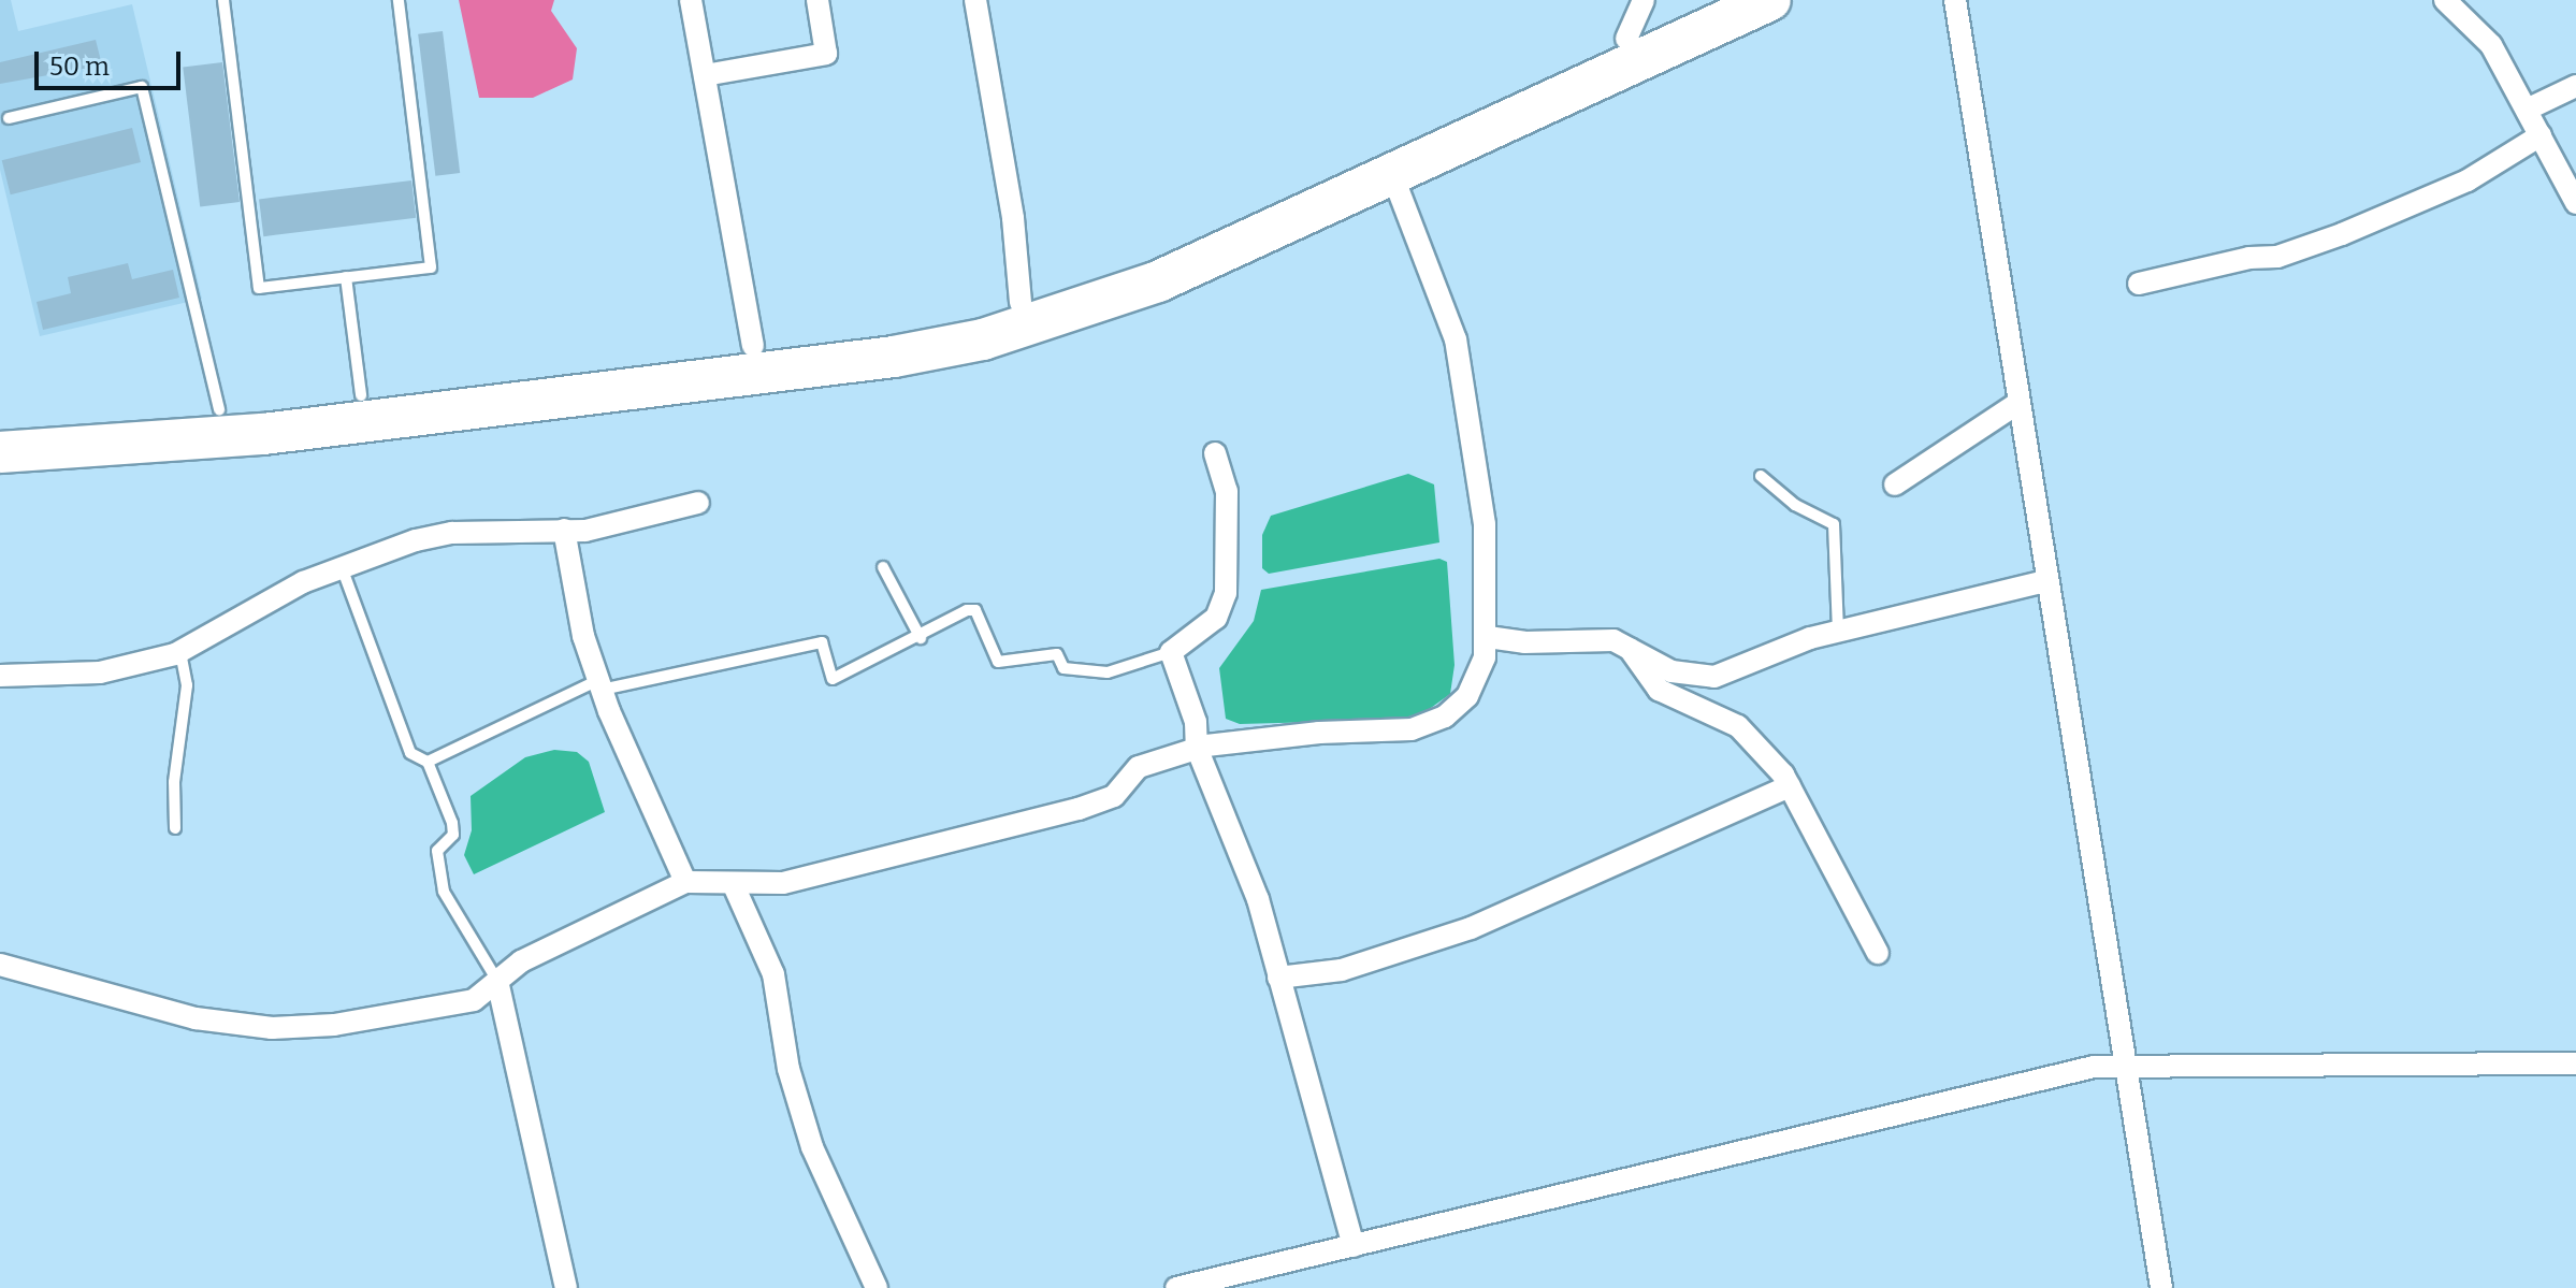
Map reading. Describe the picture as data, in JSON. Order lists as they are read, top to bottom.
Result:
{
  "scale_bar": "50 m"
}
